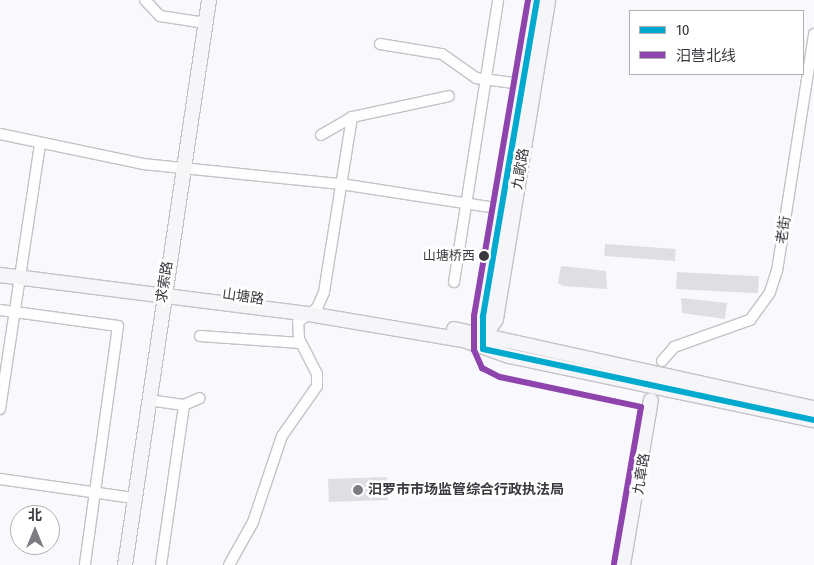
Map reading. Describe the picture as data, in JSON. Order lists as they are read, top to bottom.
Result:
{
  "streets": {
    "street": [
      "九歌路",
      "老街",
      "求索路",
      "山塘路",
      "九章路"
    ]
  },
  "crossings": [
    ["九歌路", "山塘路"],
    ["求索路", "山塘路"]
  ],
  "places": ["山塘桥西", "汨罗市市场监管综合行政执法局"],
  "lines": ["transit line 10", "transit line 汨营北线"],
  "legend": ["10", "汨营北线"],
  "north": "top"
}
